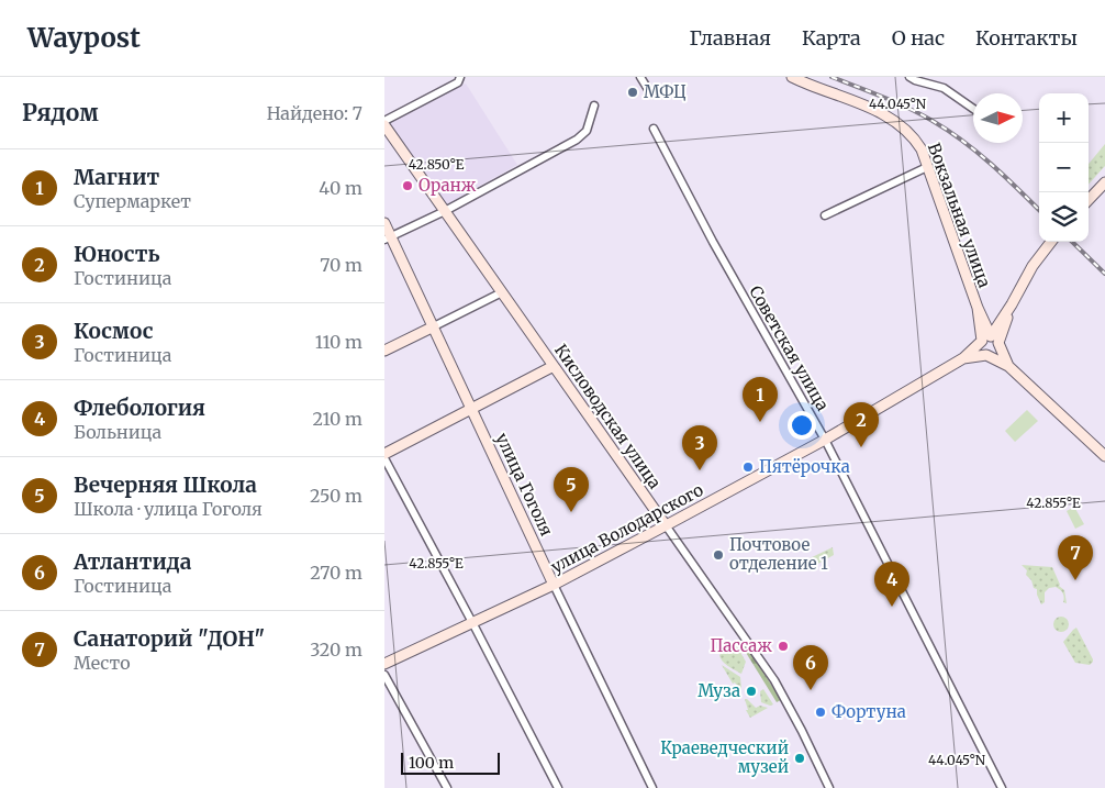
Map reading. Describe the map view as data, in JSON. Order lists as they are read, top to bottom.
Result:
{
  "streets": {
    "street": [
      "Вокзальная улица",
      "Советская улица",
      "Кисловодская улица",
      "улица Гоголя",
      "улица Володарского"
    ]
  },
  "crossings": [
    ["Советская улица", "улица Володарского"],
    ["Кисловодская улица", "улица Володарского"],
    ["улица Гоголя", "улица Володарского"]
  ],
  "places": [
    "МФЦ",
    "Оранж",
    "Пятёрочка",
    "Почтовое отделение 1",
    "Пассаж",
    "Муза",
    "Фортуна",
    "Краеведческий музей"
  ],
  "scale_bar": "100 m",
  "north": "right",
  "page": {
    "header": "Waypost",
    "nav": [
      "Главная",
      "Карта",
      "О нас",
      "Контакты"
    ],
    "heading": ["Рядом", "Найдено: 7"],
    "map_buttons": ["+", "−"],
    "list": [
      {
        "mark": "1",
        "name": "Магнит",
        "note": "Супермаркет",
        "value": "40 m"
      },
      {
        "mark": "2",
        "name": "Юность",
        "note": "Гостиница",
        "value": "70 m"
      },
      {
        "mark": "3",
        "name": "Космос",
        "note": "Гостиница",
        "value": "110 m"
      },
      {
        "mark": "4",
        "name": "Флебология",
        "note": "Больница",
        "value": "210 m"
      },
      {
        "mark": "5",
        "name": "Вечерняя Школа",
        "note": "Школа · улица Гоголя",
        "value": "250 m"
      },
      {
        "mark": "6",
        "name": "Атлантида",
        "note": "Гостиница",
        "value": "270 m"
      },
      {
        "mark": "7",
        "name": "Санаторий \"ДОН\"",
        "note": "Место",
        "value": "320 m"
      }
    ],
    "pins": [
      "1",
      "2",
      "3",
      "5",
      "7",
      "4",
      "6"
    ],
    "scale": "100 m"
  },
  "coordinates": ["44.045°N", "42.850°E", "42.855°E"]
}
